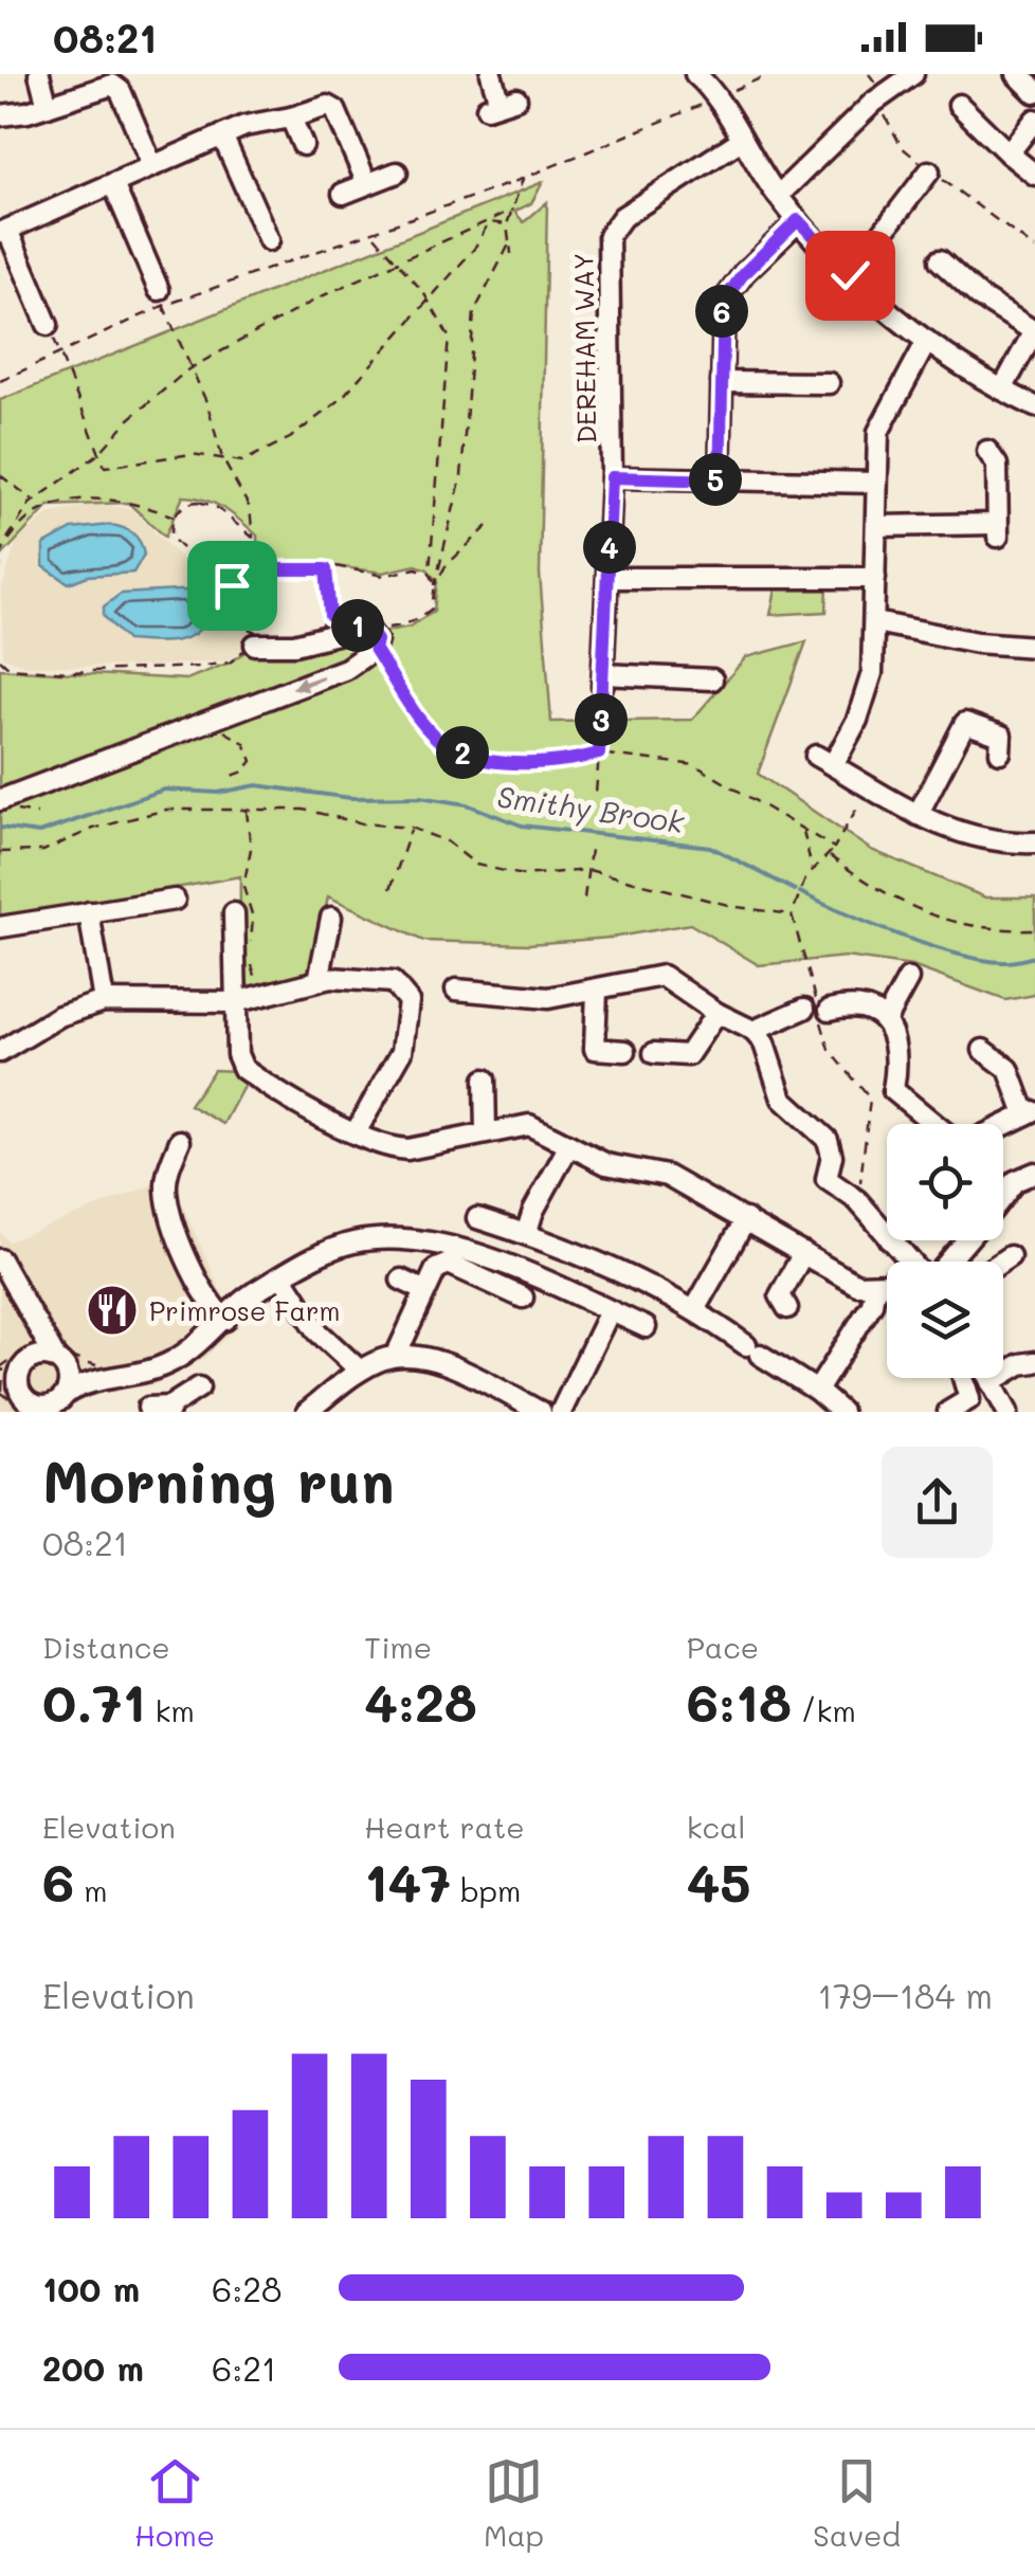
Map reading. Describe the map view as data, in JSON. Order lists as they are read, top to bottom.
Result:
{
  "streets": {
    "street": ["DEREHAM WAY"]
  },
  "water": ["Smithy Brook"],
  "places": {
    "restaurant": ["Primrose Farm"]
  },
  "page": {
    "status": "08:21",
    "pins": [
      "6",
      "5",
      "4",
      "1",
      "3",
      "2"
    ],
    "heading": ["Morning run", "08:21"],
    "stats": [
      ["Distance", "0.71 km"],
      ["Time", "4:28"],
      ["Pace", "6:18 /km"],
      ["Elevation", "6 m"],
      ["Heart rate", "147 bpm"],
      ["kcal", "45"]
    ],
    "chart": ["Elevation", "179–184 m"],
    "list": [
      {
        "name": "100 m",
        "note": "6:28"
      },
      {
        "name": "200 m",
        "note": "6:21"
      }
    ],
    "tabs": ["Home", "Map", "Saved"]
  }
}
